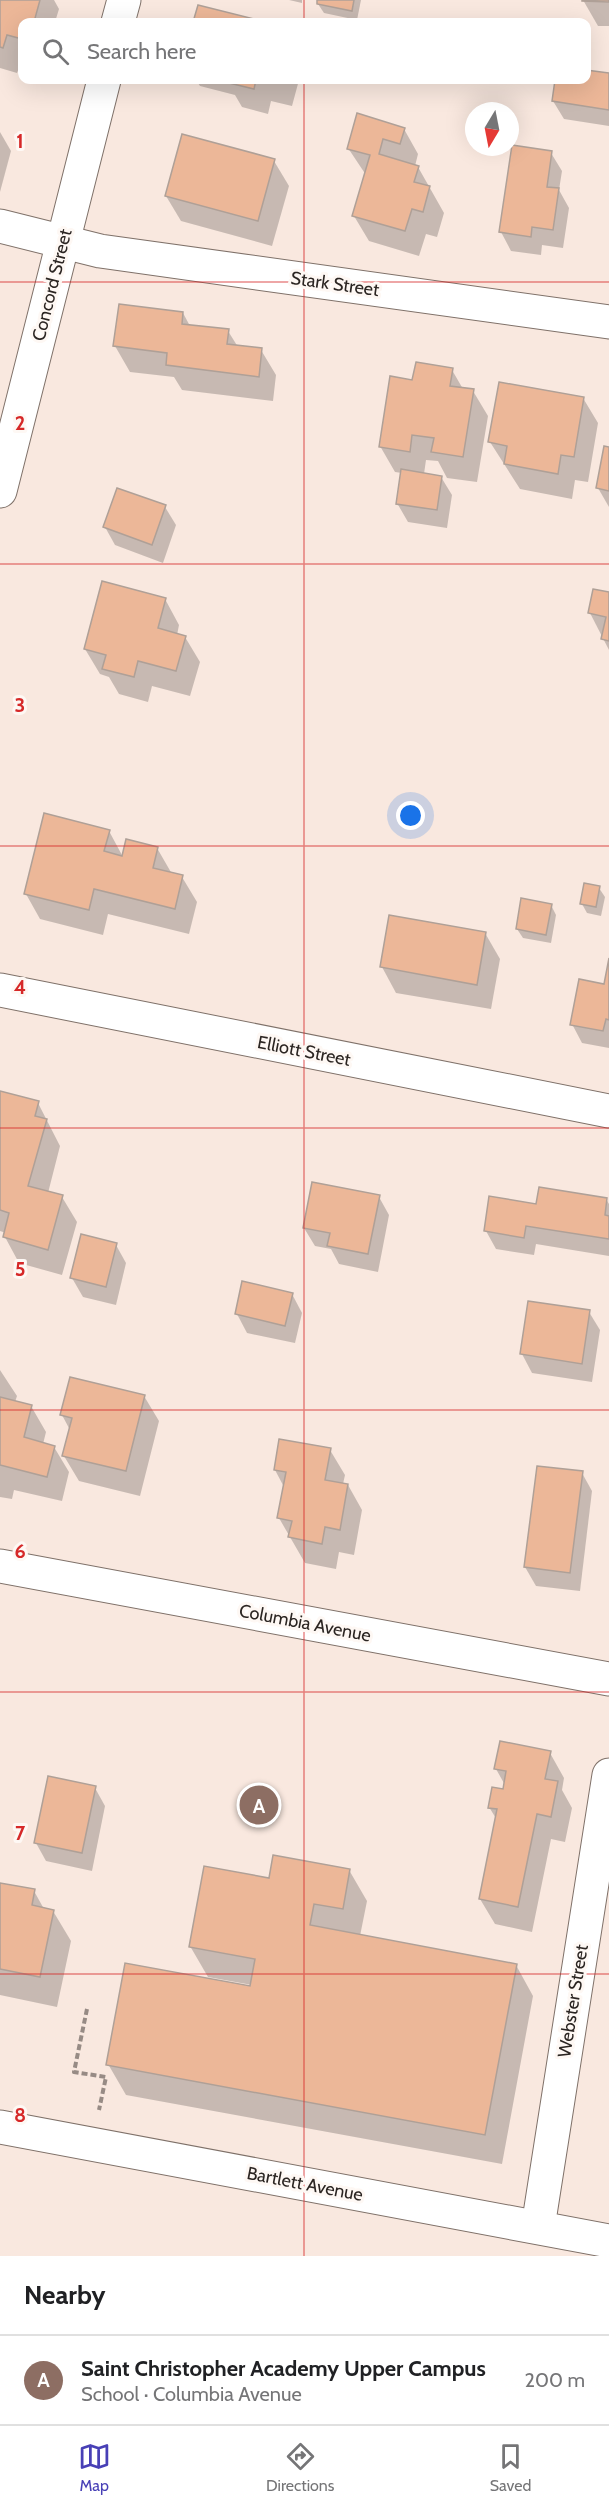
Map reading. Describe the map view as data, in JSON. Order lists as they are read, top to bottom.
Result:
{
  "streets": {
    "street": [
      "Stark Street",
      "Concord Street",
      "Elliott Street",
      "Columbia Avenue",
      "Webster Street",
      "Bartlett Avenue"
    ]
  },
  "crossings": [
    ["Stark Street", "Concord Street"],
    ["Webster Street", "Bartlett Avenue"]
  ],
  "north": "bottom",
  "page": {
    "search": "Search here",
    "pins": "A",
    "heading": "Nearby",
    "list": [
      {
        "mark": "A",
        "name": "Saint Christopher Academy Upper Campus",
        "note": "School · Columbia Avenue",
        "value": "200 m"
      }
    ],
    "nav": ["Map", "Directions", "Saved"]
  },
  "grid": {
    "rows": [
      "1",
      "2",
      "3",
      "4",
      "5",
      "6",
      "7",
      "8"
    ]
  }
}
